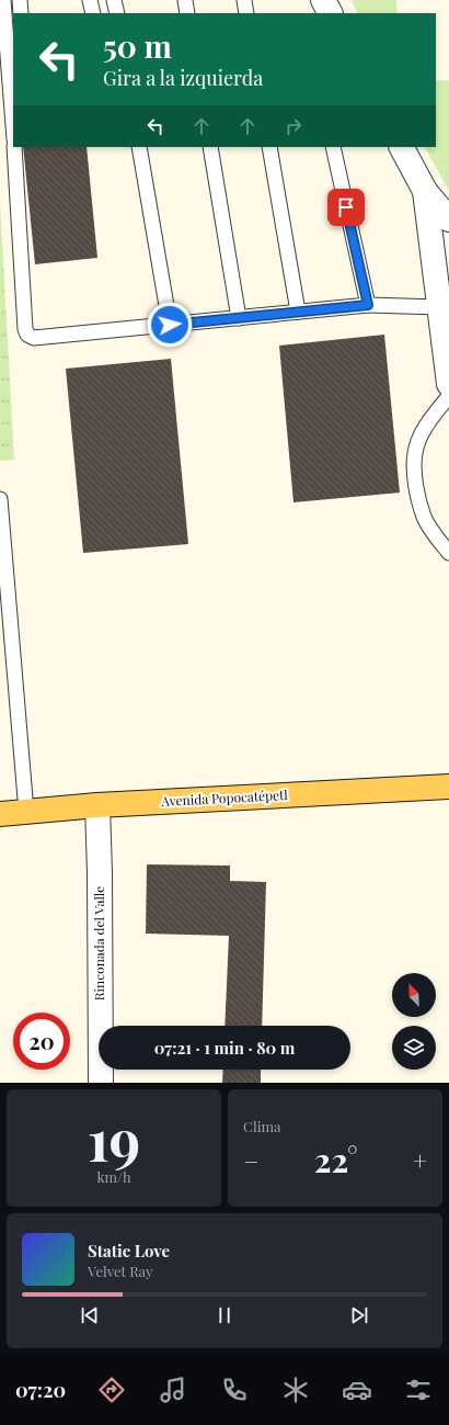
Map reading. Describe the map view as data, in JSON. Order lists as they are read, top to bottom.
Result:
{
  "streets": {
    "main road": ["Avenida Popocatépetl"],
    "street": ["Rinconada del Valle"]
  },
  "crossings": [
    ["Avenida Popocatépetl", "Rinconada del Valle"]
  ],
  "north": "top left",
  "page": {
    "turn": ["50 m", "Gira a la izquierda"],
    "limit": "20",
    "trip": "07:21 · 1 min · 80 m",
    "tile": [
      ["19", "km/h"],
      "Clima"
    ],
    "heat": ["−", "22°", "+"],
    "song": ["Static Love", "Velvet Ray"],
    "tabs": "07:20"
  }
}
